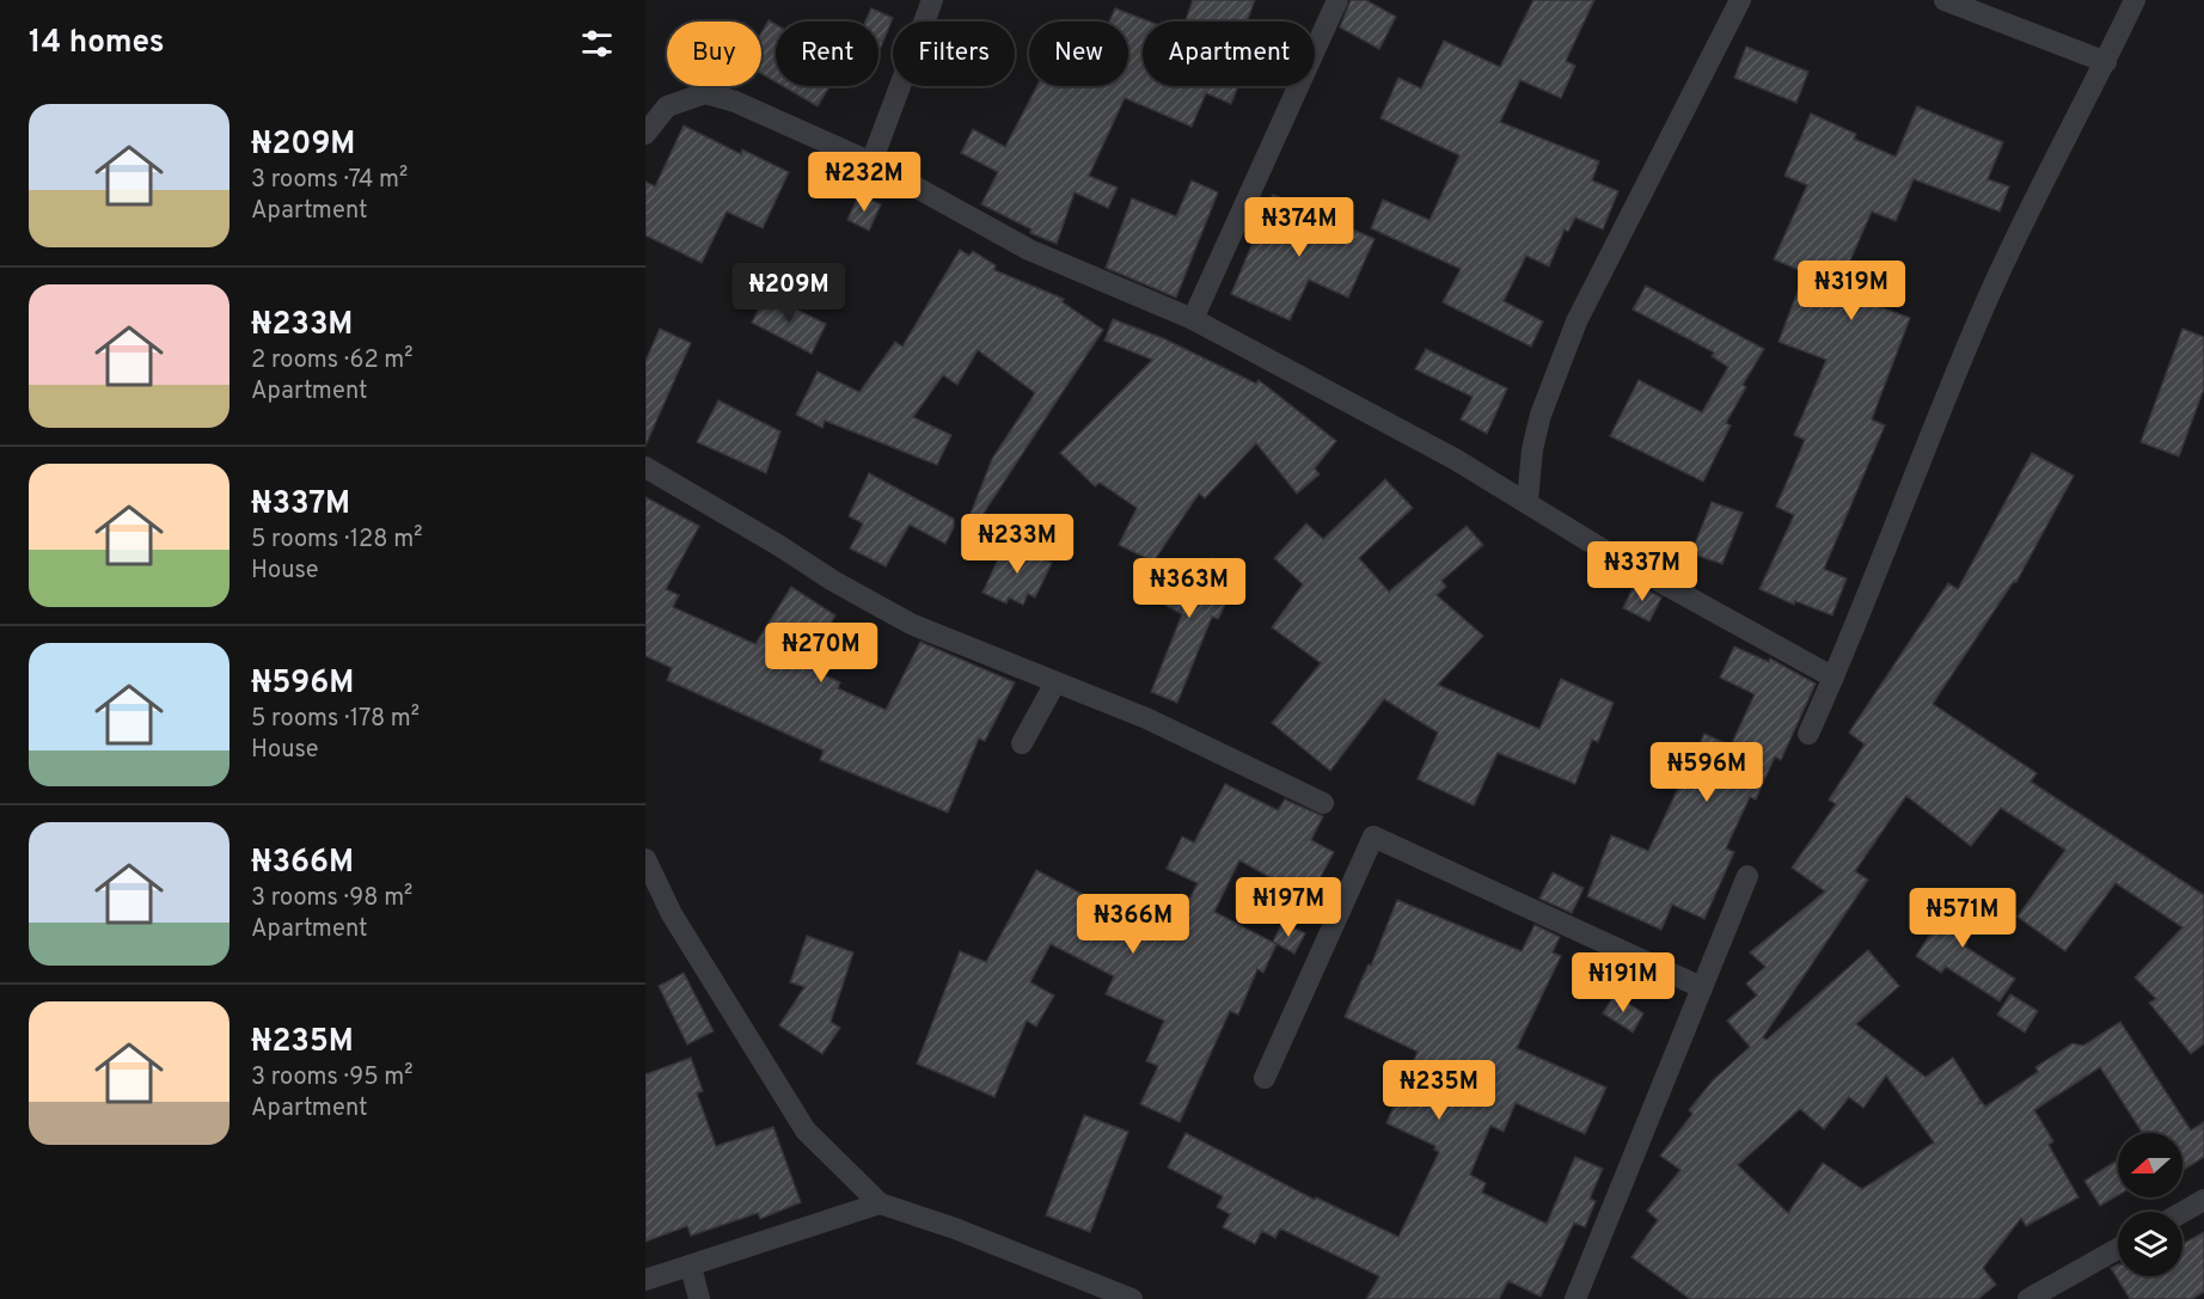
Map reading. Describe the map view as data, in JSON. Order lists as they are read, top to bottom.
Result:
{
  "north": "left",
  "page": {
    "heading": "14 homes",
    "chip": [
      "Buy",
      "Rent",
      "Filters",
      "New",
      "Apartment"
    ],
    "list": [
      {
        "name": "₦209M",
        "note": "3 rooms · 74 m² · Apartment"
      },
      {
        "name": "₦233M",
        "note": "2 rooms · 62 m² · Apartment"
      },
      {
        "name": "₦337M",
        "note": "5 rooms · 128 m² · House"
      },
      {
        "name": "₦596M",
        "note": "5 rooms · 178 m² · House"
      },
      {
        "name": "₦366M",
        "note": "3 rooms · 98 m² · Apartment"
      },
      {
        "name": "₦235M",
        "note": "3 rooms · 95 m² · Apartment"
      }
    ],
    "price": [
      "₦232M",
      "₦374M",
      "₦319M",
      "₦209M",
      "₦233M",
      "₦337M",
      "₦363M",
      "₦270M",
      "₦596M",
      "₦197M",
      "₦571M",
      "₦366M",
      "₦191M",
      "₦235M"
    ]
  }
}
